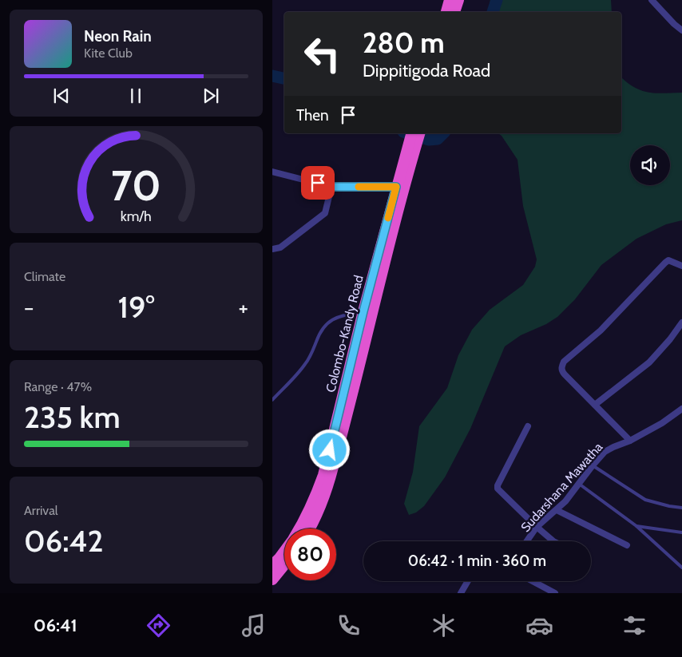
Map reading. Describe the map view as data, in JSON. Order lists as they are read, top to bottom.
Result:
{
  "streets": {
    "highway": ["Colombo-Kandy Road"],
    "street": ["Sudarshana Mawatha"]
  },
  "page": {
    "turn": ["280 m", "Dippitigoda Road"],
    "song": ["Neon Rain", "Kite Club"],
    "then": "Then",
    "tile": [
      "Climate",
      ["Range · 47%", "235 km"],
      ["Arrival", "06:42"]
    ],
    "heat": ["−", "19°", "+"],
    "limit": "80",
    "trip": "06:42 · 1 min · 360 m",
    "tabs": "06:41",
    "gauge": ["70", "km/h"]
  }
}
